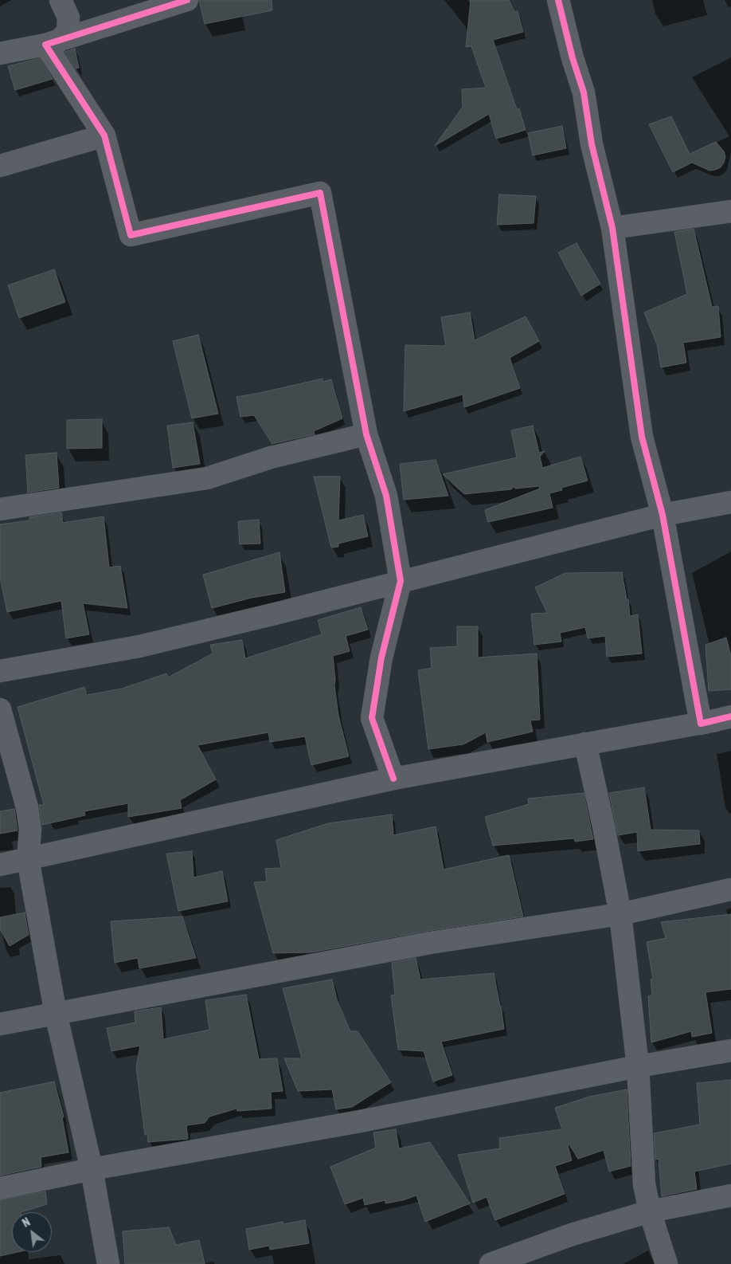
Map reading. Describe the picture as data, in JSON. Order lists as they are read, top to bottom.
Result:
{
  "north": "top left"
}
